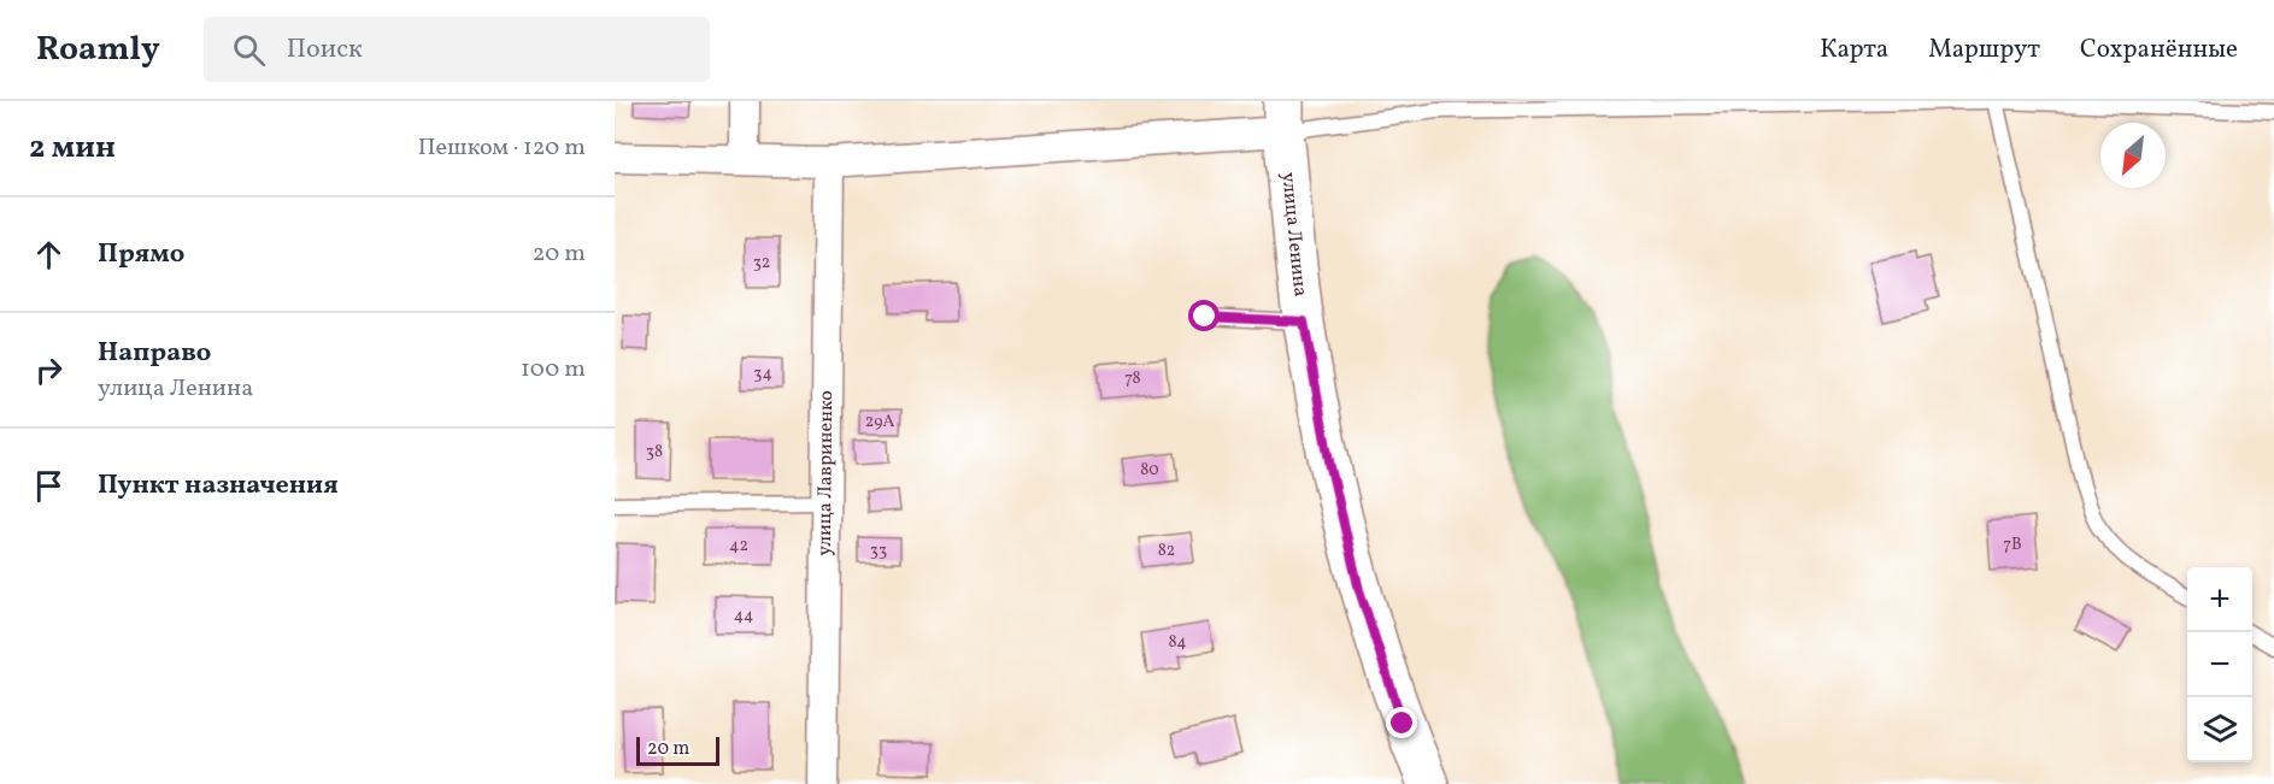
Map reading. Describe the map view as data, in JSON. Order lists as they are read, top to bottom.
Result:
{
  "streets": {
    "main road": ["улица Ленина"],
    "street": ["улица Лавриненко"]
  },
  "house_numbers": [
    "32",
    "34",
    "78",
    "29А",
    "38",
    "80",
    "7В",
    "42",
    "33",
    "82",
    "44",
    "84"
  ],
  "scale_bar": "20 m",
  "north": "bottom left",
  "page": {
    "header": "Roamly",
    "search": "Поиск",
    "nav": ["Карта", "Маршрут", "Сохранённые"],
    "heading": ["2 мин", "Пешком · 120 m"],
    "list": [
      ["Прямо", "20 m"],
      ["Направо", "улица Ленина", "100 m"],
      "Пункт назначения"
    ],
    "map_buttons": ["+", "−"],
    "scale": "20 m"
  }
}
